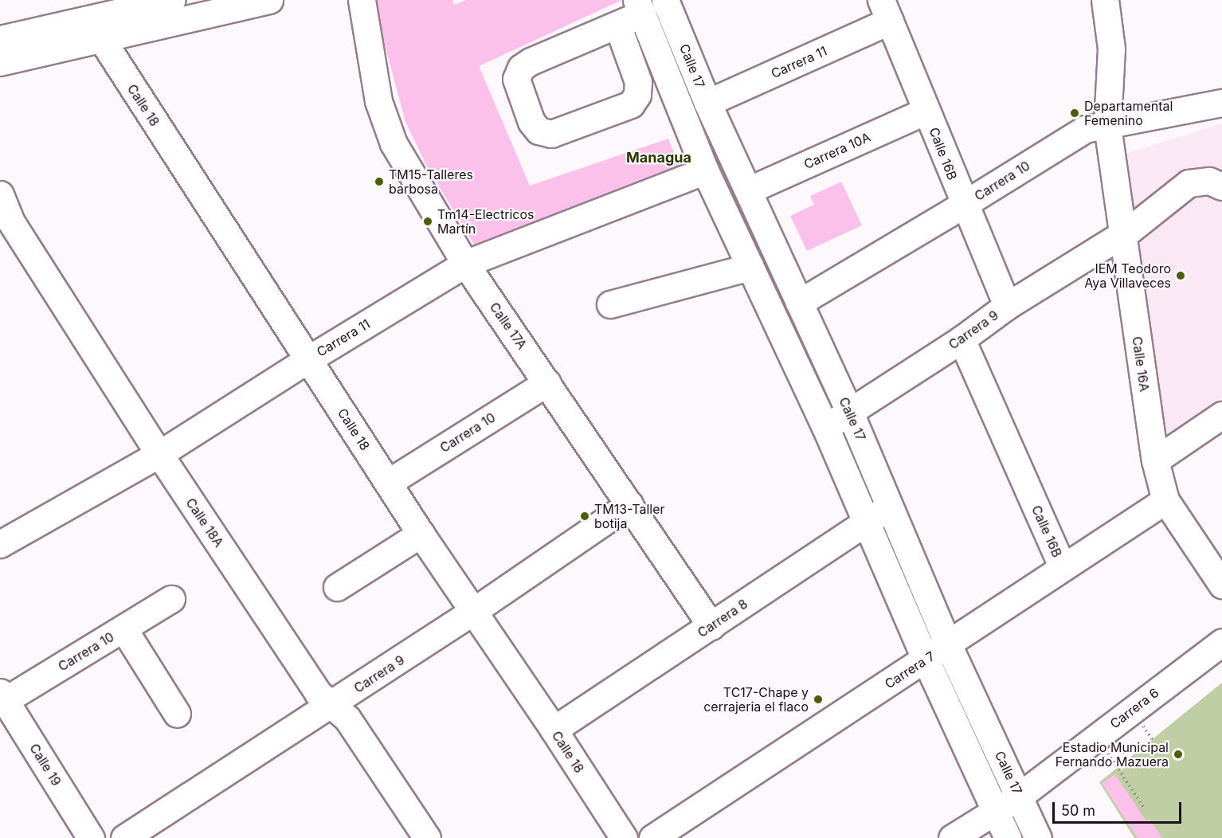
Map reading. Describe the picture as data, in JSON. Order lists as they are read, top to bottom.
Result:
{
  "streets": {
    "street": [
      "Carrera 11",
      "Calle 17",
      "Calle 18",
      "Carrera 10A",
      "Calle 16B",
      "Carrera 10",
      "Calle 17A",
      "Carrera 9",
      "Calle 16A",
      "Calle 18A",
      "Carrera 8",
      "Carrera 7",
      "Carrera 6",
      "Calle 19"
    ]
  },
  "crossings": [
    ["Carrera 11", "Calle 17"],
    ["Carrera 11", "Calle 18"],
    ["Carrera 11", "Calle 16B"],
    ["Carrera 11", "Calle 17A"],
    ["Carrera 11", "Calle 18A"],
    ["Calle 17", "Carrera 10A"],
    ["Calle 17", "Carrera 10"],
    ["Calle 17", "Carrera 9"],
    ["Calle 17", "Carrera 8"],
    ["Calle 17", "Carrera 7"],
    ["Calle 17", "Carrera 6"],
    ["Calle 18", "Carrera 10"],
    ["Calle 18", "Carrera 9"],
    ["Calle 18", "Carrera 8"],
    ["Carrera 10A", "Calle 16B"],
    ["Calle 16B", "Carrera 10"],
    ["Calle 16B", "Carrera 9"],
    ["Calle 16B", "Carrera 7"],
    ["Carrera 10", "Calle 17A"],
    ["Carrera 10", "Calle 16A"],
    ["Carrera 10", "Calle 19"],
    ["Calle 17A", "Carrera 9"],
    ["Calle 17A", "Carrera 8"],
    ["Carrera 9", "Calle 16A"],
    ["Carrera 9", "Calle 18A"],
    ["Calle 16A", "Carrera 7"]
  ],
  "districts": ["Managua"],
  "places": [
    "Departamental Femenino",
    "TM15-Talleres barbosa",
    "Tm14-Electricos Martín",
    "IEM Teodoro Aya Villaveces",
    "TM13-Taller botija",
    "TC17-Chape y cerrajeria el flaco",
    "Estadio Municipal Fernando Mazuera"
  ],
  "scale_bar": "50 m"
}
